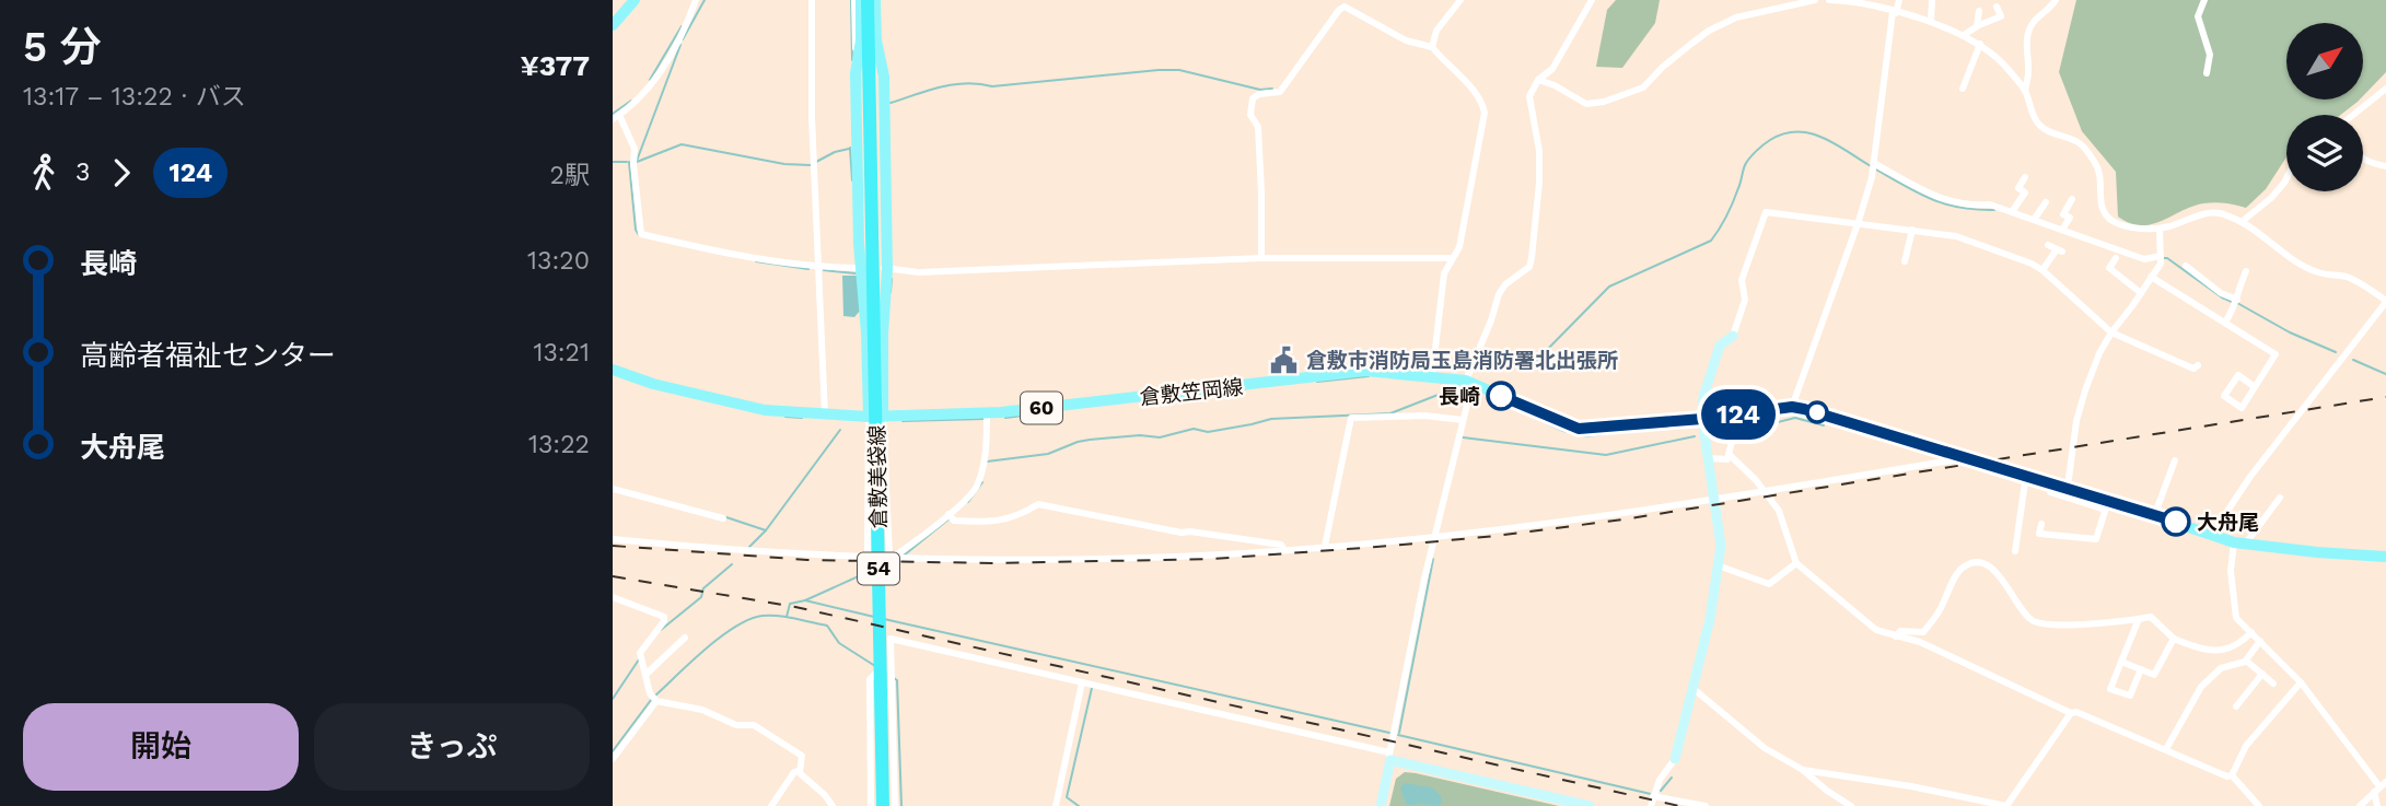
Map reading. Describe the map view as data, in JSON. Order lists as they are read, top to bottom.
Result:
{
  "streets": {
    "highway": ["倉敷美袋線", "54"],
    "main road": ["倉敷笠岡線", "60"]
  },
  "crossings": [
    ["倉敷美袋線", "54"]
  ],
  "places": {
    "public building": ["倉敷市消防局玉島消防署北出張所"],
    "other": ["長崎", "大舟尾"]
  },
  "lines": ["bus line 124"],
  "north": "top right",
  "page": {
    "heading": ["5 分", "13:17 – 13:22 · バス", "¥377"],
    "on_map": "124",
    "legs": ["3", "124", "2駅"],
    "list": [
      {
        "name": "長崎",
        "value": "13:20"
      },
      {
        "name": "高齢者福祉センター",
        "value": "13:21"
      },
      {
        "name": "大舟尾",
        "value": "13:22"
      }
    ],
    "buttons": ["開始", "きっぷ"]
  }
}
